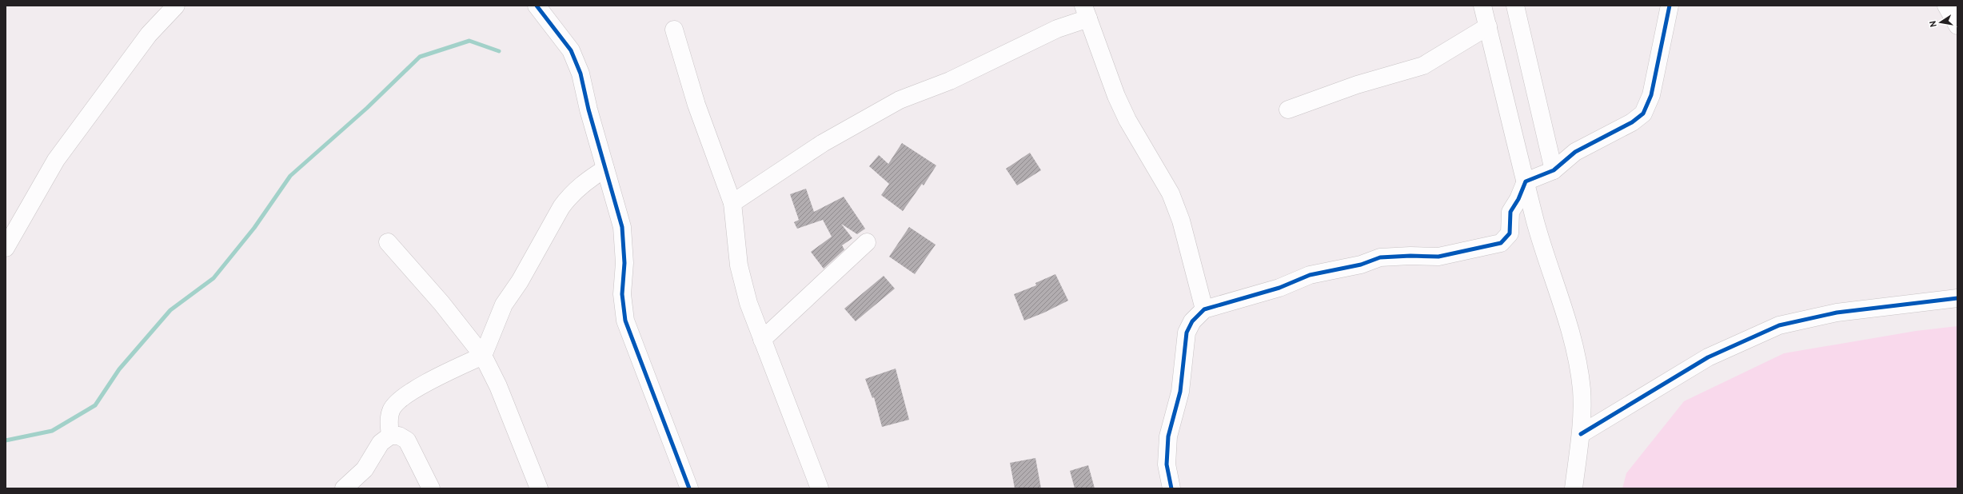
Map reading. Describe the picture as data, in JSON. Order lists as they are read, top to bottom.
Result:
{
  "north": "left"
}
